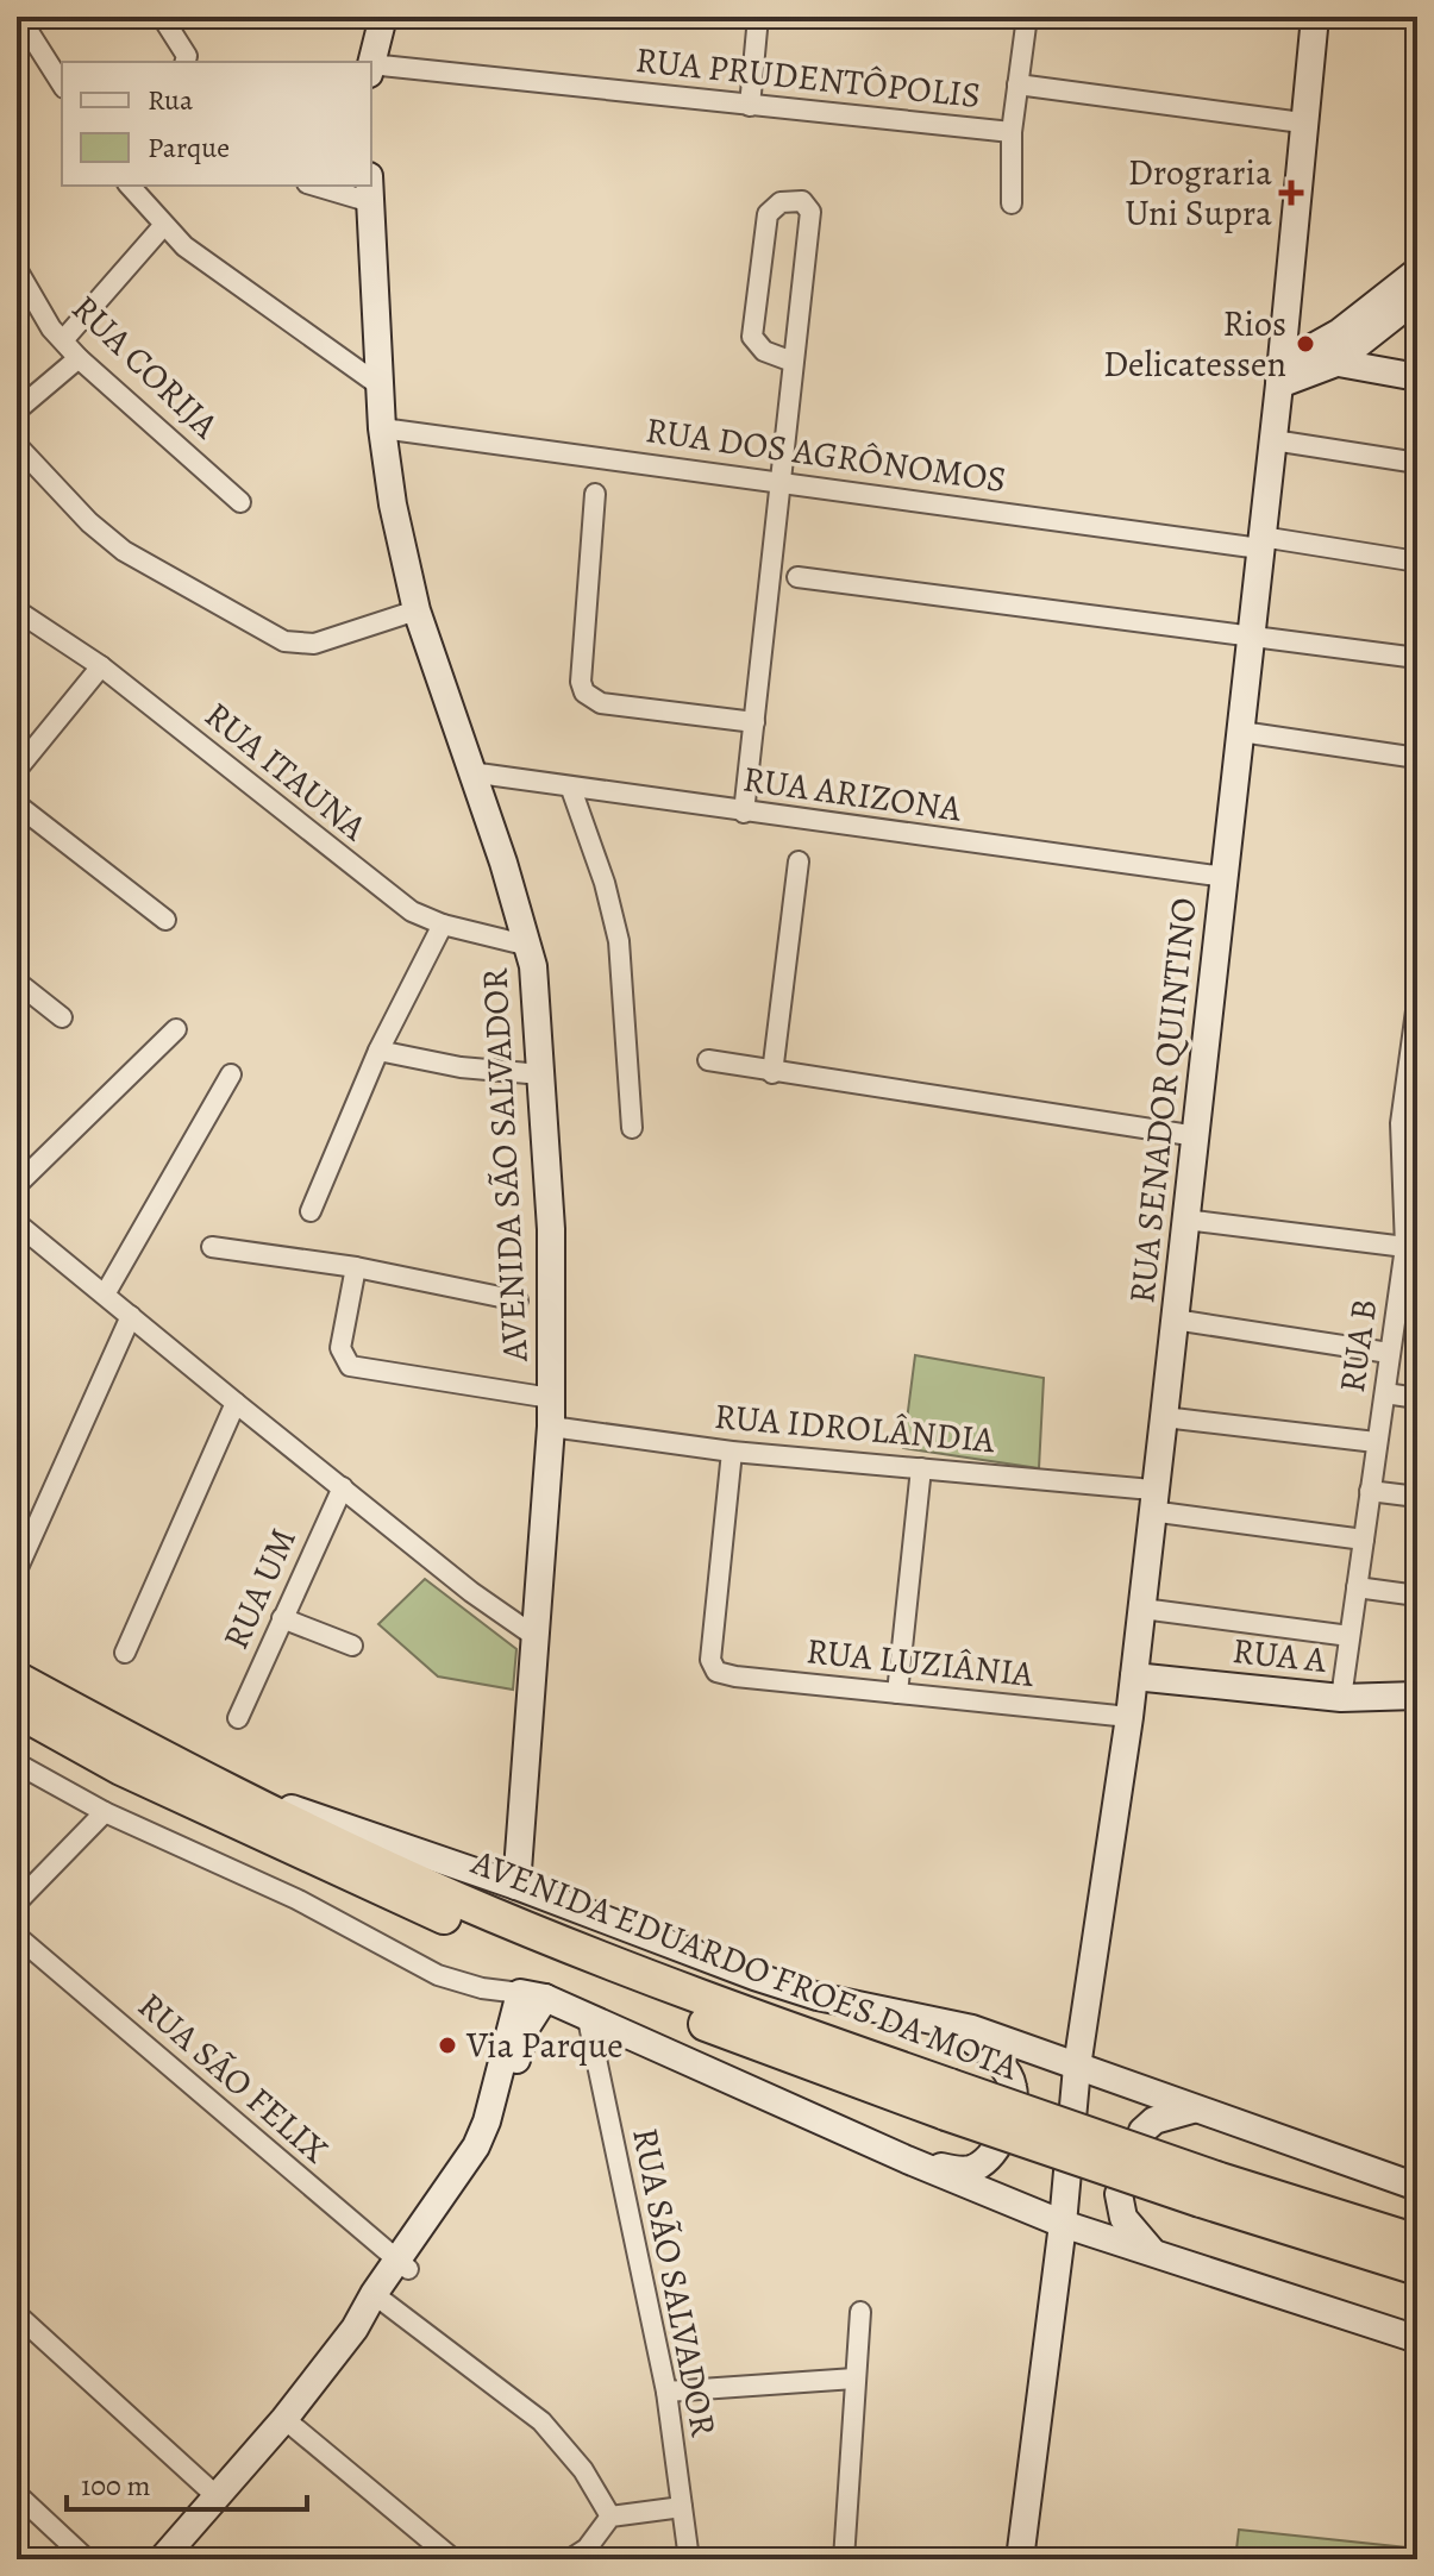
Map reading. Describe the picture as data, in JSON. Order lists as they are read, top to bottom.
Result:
{
  "streets": {
    "highway": ["AVENIDA EDUARDO FROES DA MOTA"],
    "street": [
      "RUA PRUDENTÔPOLIS",
      "RUA CORIJA",
      "RUA DOS AGRÔNOMOS",
      "RUA ITAUNA",
      "RUA ARIZONA",
      "RUA SENADOR QUINTINO",
      "AVENIDA SÃO SALVADOR",
      "RUA B",
      "RUA IDROLÂNDIA",
      "RUA UM",
      "RUA A",
      "RUA LUZIÂNIA",
      "RUA SÃO FELIX",
      "RUA SÃO SALVADOR"
    ]
  },
  "crossings": [
    ["RUA DOS AGRÔNOMOS", "RUA SENADOR QUINTINO"],
    ["RUA DOS AGRÔNOMOS", "AVENIDA SÃO SALVADOR"],
    ["RUA ITAUNA", "AVENIDA SÃO SALVADOR"],
    ["RUA ARIZONA", "RUA SENADOR QUINTINO"],
    ["RUA ARIZONA", "AVENIDA SÃO SALVADOR"],
    ["RUA SENADOR QUINTINO", "RUA IDROLÂNDIA"],
    ["RUA SENADOR QUINTINO", "RUA A"],
    ["RUA SENADOR QUINTINO", "RUA LUZIÂNIA"],
    ["AVENIDA SÃO SALVADOR", "RUA IDROLÂNDIA"],
    ["RUA B", "RUA IDROLÂNDIA"],
    ["RUA B", "RUA A"],
    ["RUA IDROLÂNDIA", "RUA LUZIÂNIA"]
  ],
  "places": {
    "health": ["Drograria Uni Supra"],
    "other": ["Rios Delicatessen", "Via Parque"]
  },
  "legend": ["Rua", "Parque"],
  "scale_bar": "100 m"
}
